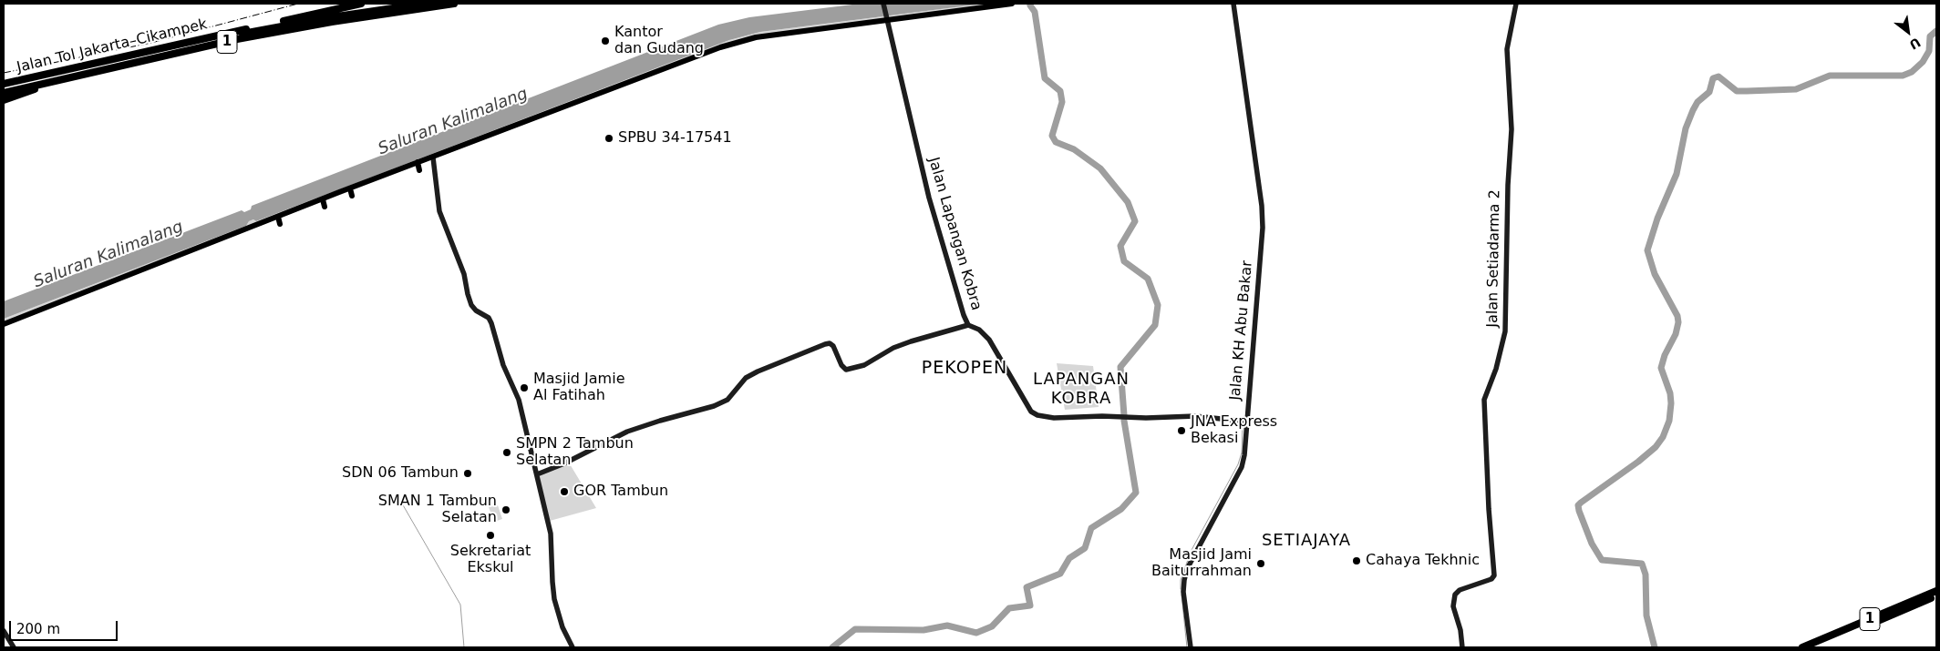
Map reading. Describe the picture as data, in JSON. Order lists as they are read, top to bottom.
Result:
{
  "streets": {
    "highway": ["1", "Jalan Tol Jakarta–Cikampek"],
    "street": ["Jalan Lapangan Kobra", "Jalan Setiadarma 2", "Jalan KH Abu Bakar"]
  },
  "crossings": [
    ["1", "Jalan Tol Jakarta–Cikampek"],
    ["Jalan Lapangan Kobra", "Jalan KH Abu Bakar"]
  ],
  "districts": ["PEKOPEN", "LAPANGAN KOBRA", "SETIAJAYA"],
  "water": ["Saluran Kalimalang"],
  "places": [
    "Kantor dan Gudang",
    "SPBU 34-17541",
    "Masjid Jamie Al Fatihah",
    "JNA Express Bekasi",
    "SMPN 2 Tambun Selatan",
    "SDN 06 Tambun",
    "GOR Tambun",
    "SMAN 1 Tambun Selatan",
    "Sekretariat Ekskul",
    "Cahaya Tekhnic",
    "Masjid Jami Baiturrahman"
  ],
  "scale_bar": "200 m",
  "north": "bottom right"
}
